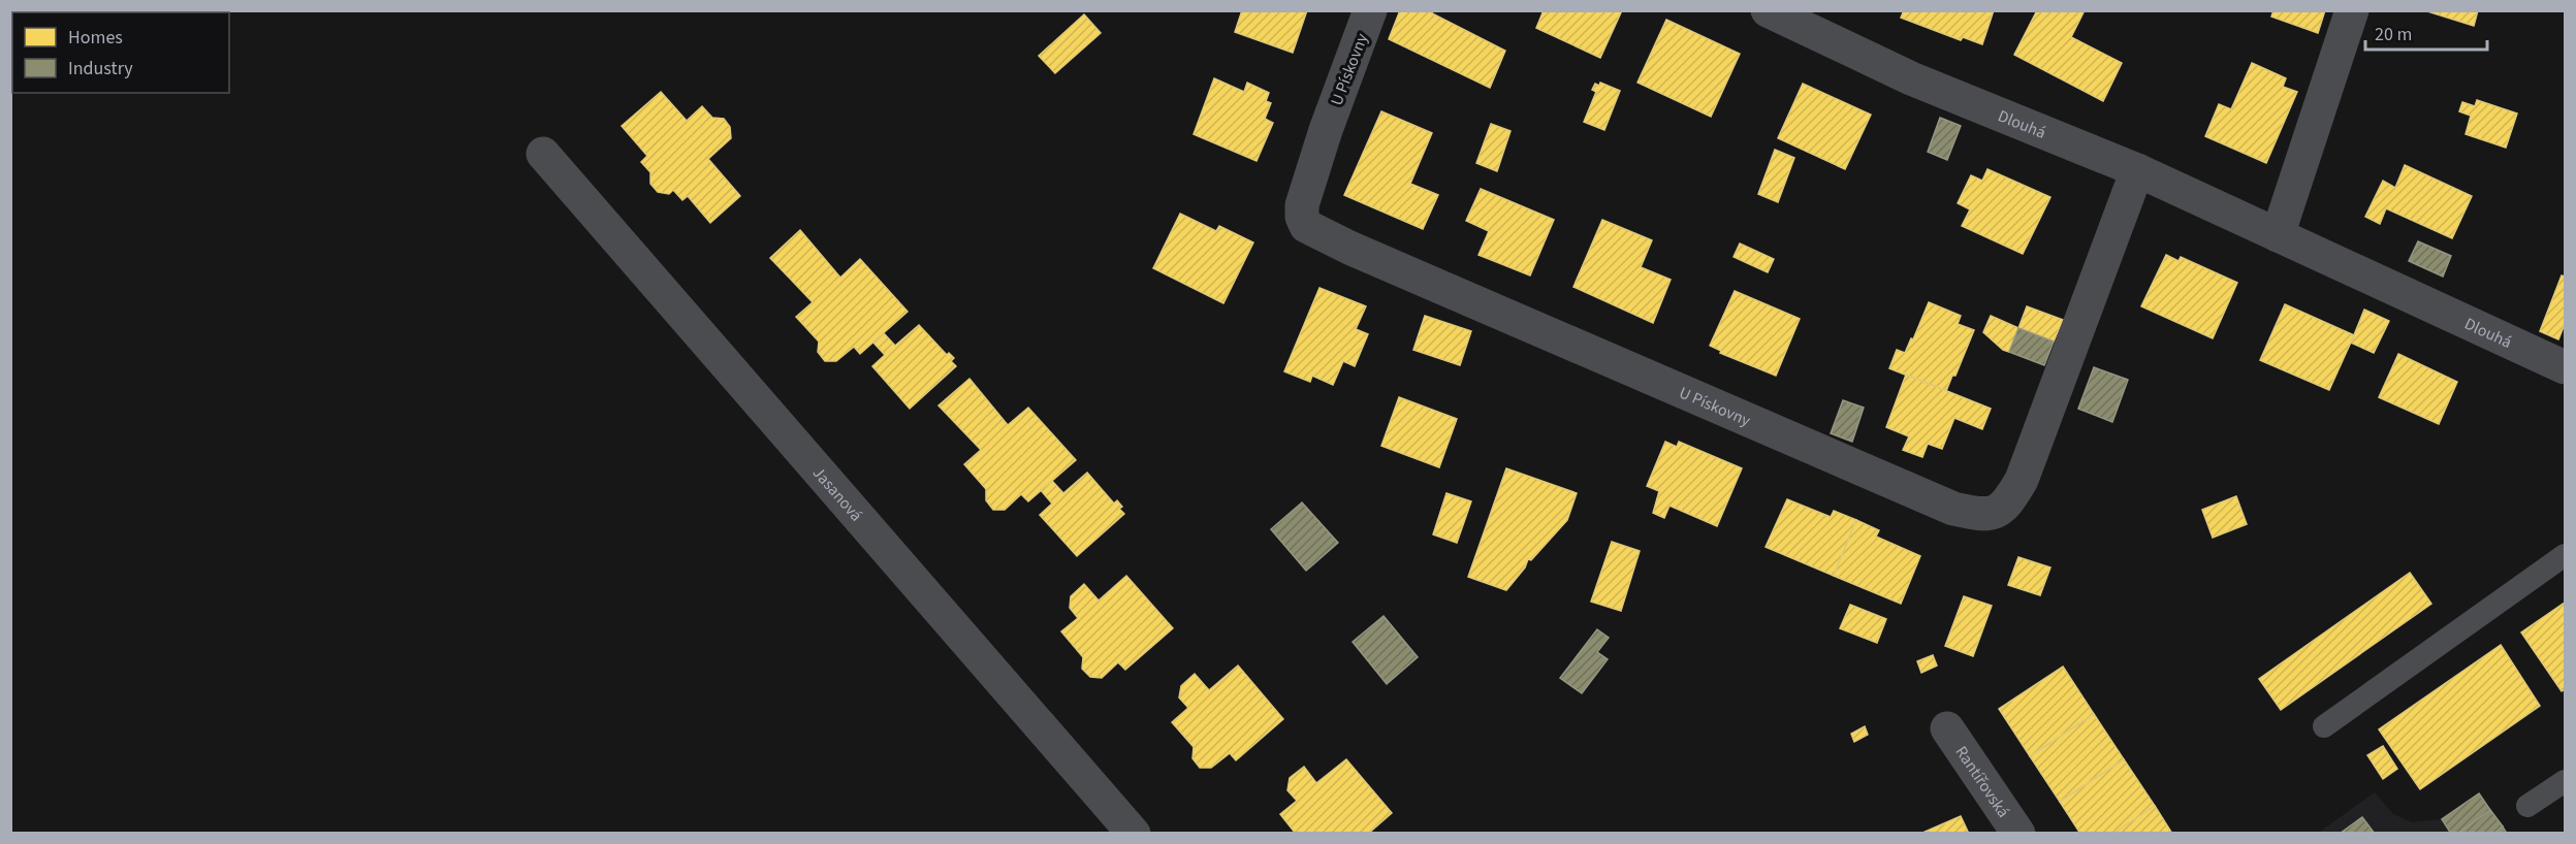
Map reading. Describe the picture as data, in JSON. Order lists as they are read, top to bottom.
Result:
{
  "streets": {
    "street": [
      "U Pískovny",
      "Dlouhá",
      "Jasanová",
      "Rantířovská"
    ]
  },
  "crossings": [
    ["U Pískovny", "Dlouhá"]
  ],
  "legend": ["Homes", "Industry"],
  "scale_bar": "20 m"
}
